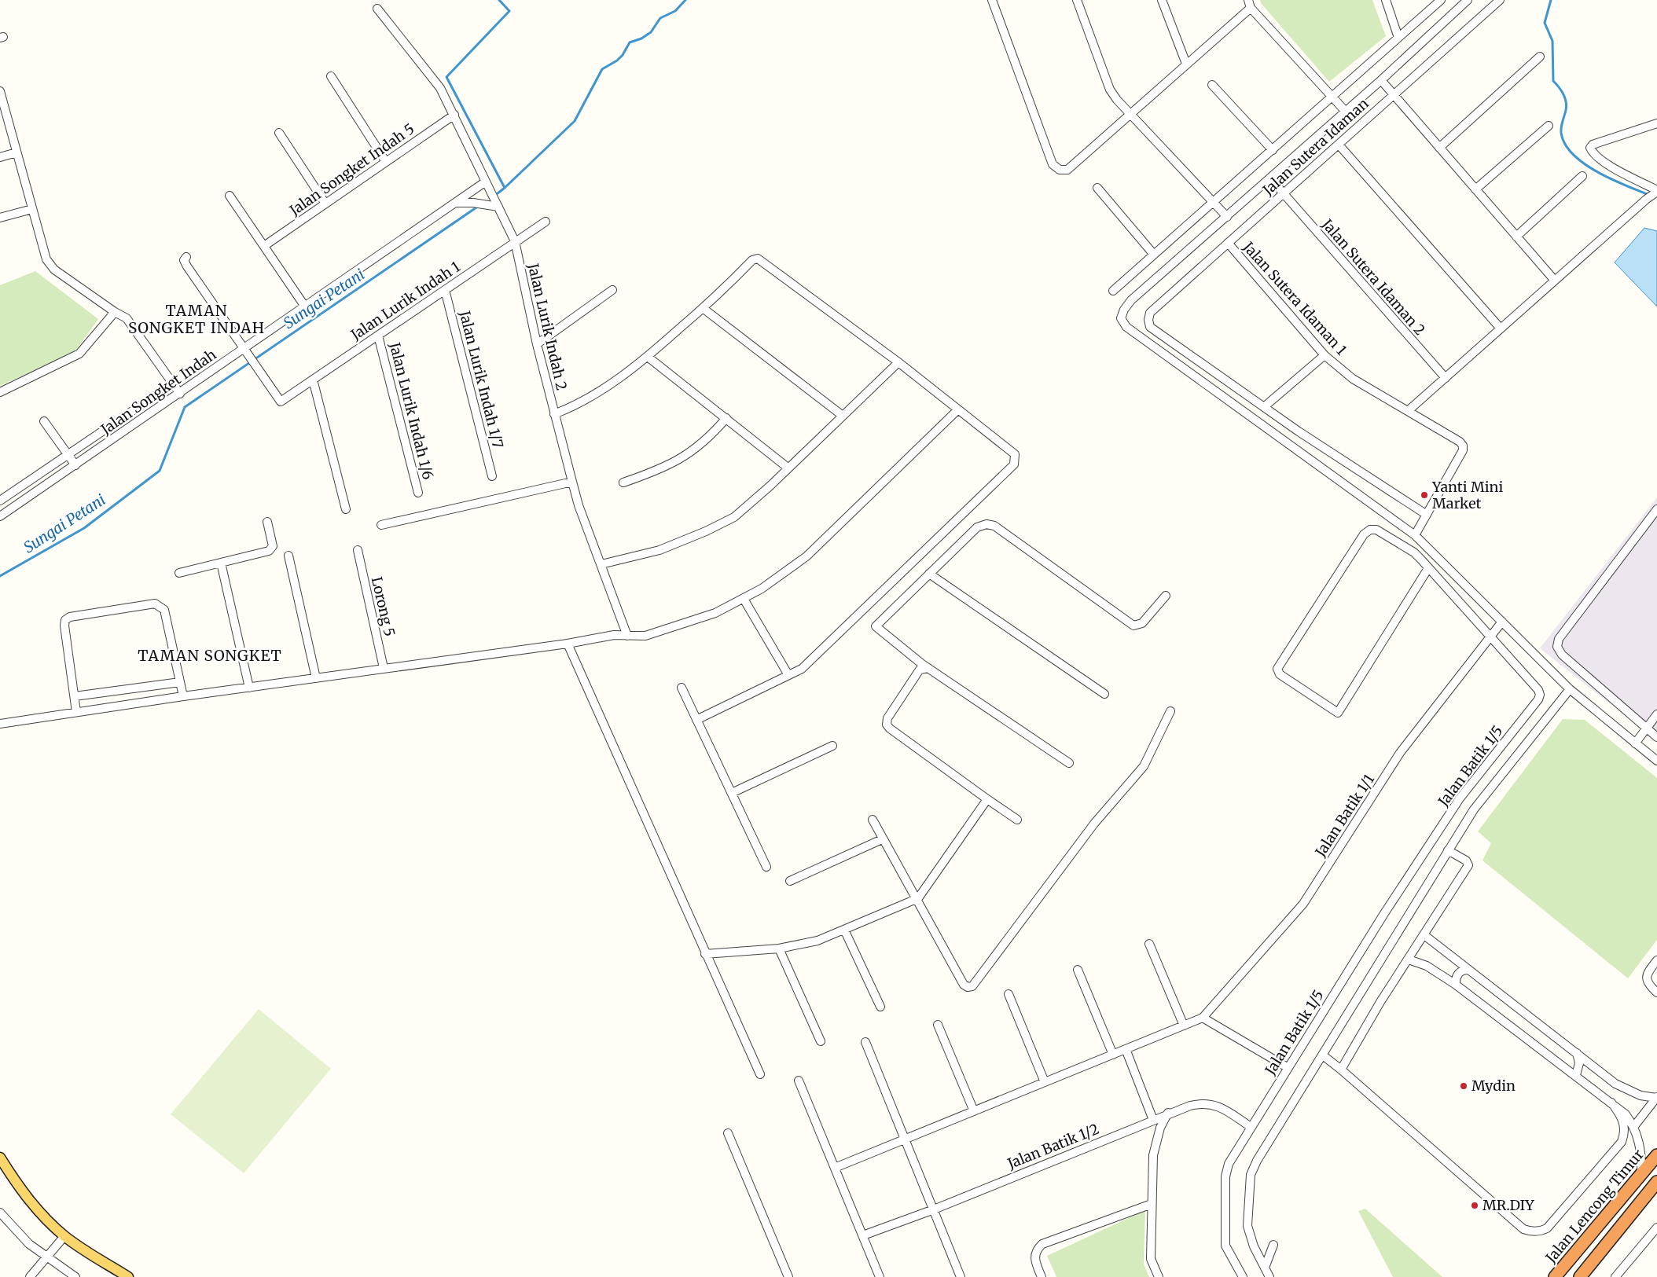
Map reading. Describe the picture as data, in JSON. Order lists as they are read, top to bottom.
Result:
{
  "streets": {
    "highway": ["Jalan Lencong Timur"],
    "street": [
      "Jalan Sutera Idaman",
      "Jalan Songket Indah 5",
      "Jalan Sutera Idaman 2",
      "Jalan Sutera Idaman 1",
      "Jalan Lurik Indah 1",
      "Jalan Lurik Indah 2",
      "Jalan Lurik Indah 1/7",
      "Jalan Songket Indah",
      "Jalan Lurik Indah 1/6",
      "Lorong 5",
      "Jalan Batik 1/5",
      "Jalan Batik 1/1",
      "Jalan Batik 1/2"
    ]
  },
  "crossings": [
    ["Jalan Sutera Idaman", "Jalan Sutera Idaman 2"],
    ["Jalan Sutera Idaman", "Jalan Sutera Idaman 1"],
    ["Jalan Songket Indah 5", "Jalan Lurik Indah 2"],
    ["Jalan Lurik Indah 1", "Jalan Lurik Indah 2"],
    ["Jalan Lurik Indah 1", "Jalan Lurik Indah 1/7"],
    ["Jalan Lurik Indah 1", "Jalan Songket Indah"],
    ["Jalan Lurik Indah 1", "Jalan Lurik Indah 1/6"],
    ["Jalan Lurik Indah 2", "Jalan Songket Indah"],
    ["Jalan Batik 1/5", "Jalan Batik 1/1"],
    ["Jalan Batik 1/5", "Jalan Batik 1/2"]
  ],
  "districts": ["TAMAN SONGKET INDAH", "TAMAN SONGKET"],
  "water": ["Sungai Petani"],
  "places": ["Yanti Mini Market", "Mydin", "MR.DIY"]
}
